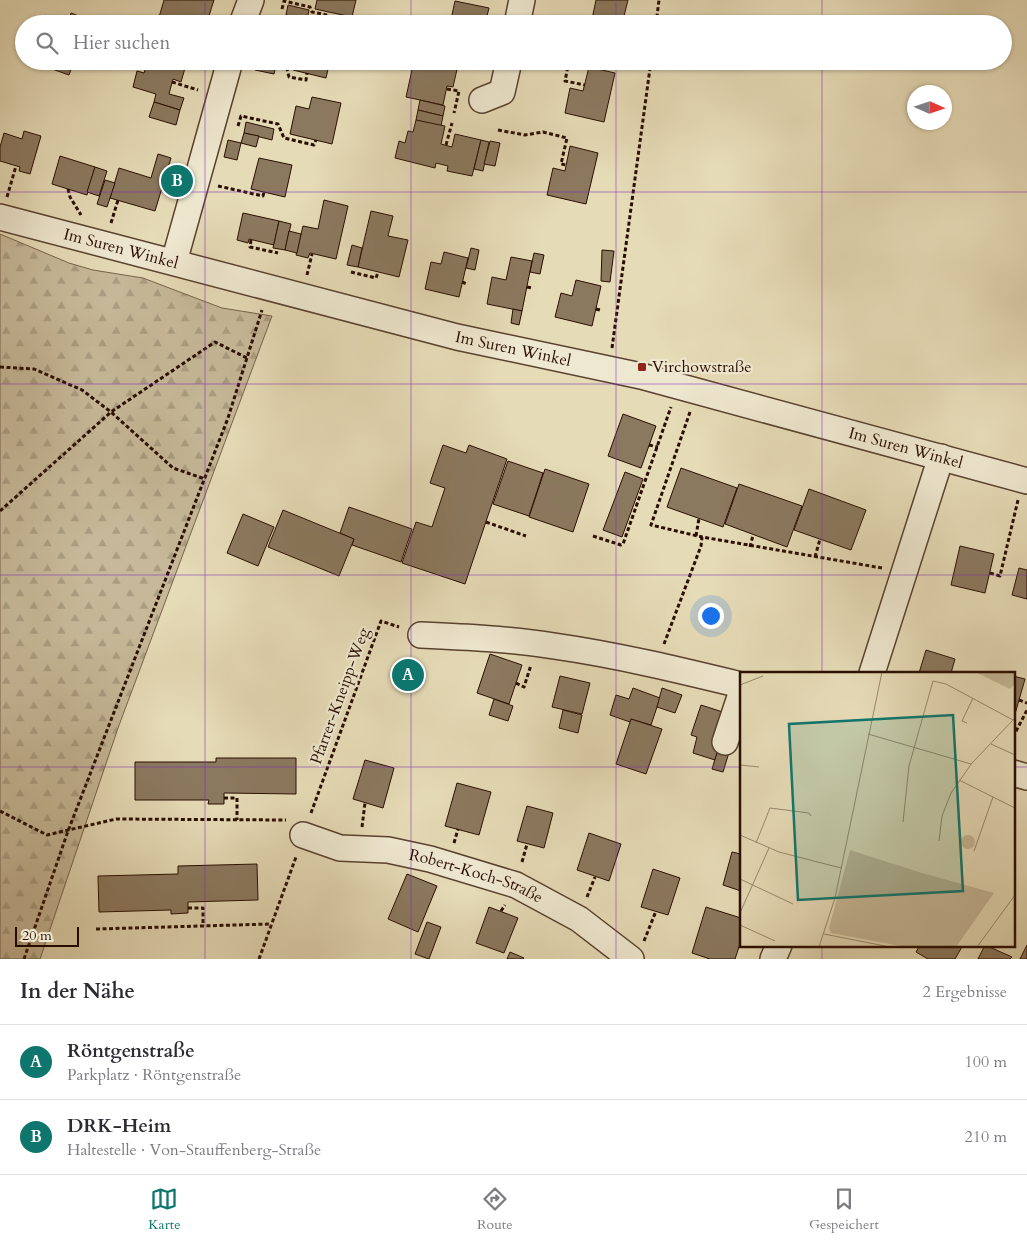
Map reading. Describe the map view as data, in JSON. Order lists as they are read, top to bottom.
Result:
{
  "streets": {
    "street": ["Im Suren Winkel", "Robert-Koch-Straße"],
    "path": ["Pfarrer-Kneipp-Weg"]
  },
  "crossings": [
    ["Pfarrer-Kneipp-Weg", "Robert-Koch-Straße"]
  ],
  "places": {
    "transit": ["Virchowstraße"]
  },
  "scale_bar": "20 m",
  "north": "right",
  "page": {
    "search": "Hier suchen",
    "pins": ["B", "A"],
    "scale": "20 m",
    "heading": ["In der Nähe", "2 Ergebnisse"],
    "list": [
      {
        "mark": "A",
        "name": "Röntgenstraße",
        "note": "Parkplatz · Röntgenstraße",
        "value": "100 m"
      },
      {
        "mark": "B",
        "name": "DRK-Heim",
        "note": "Haltestelle · Von-Stauffenberg-Straße",
        "value": "210 m"
      }
    ],
    "nav": ["Karte", "Route", "Gespeichert"]
  }
}
